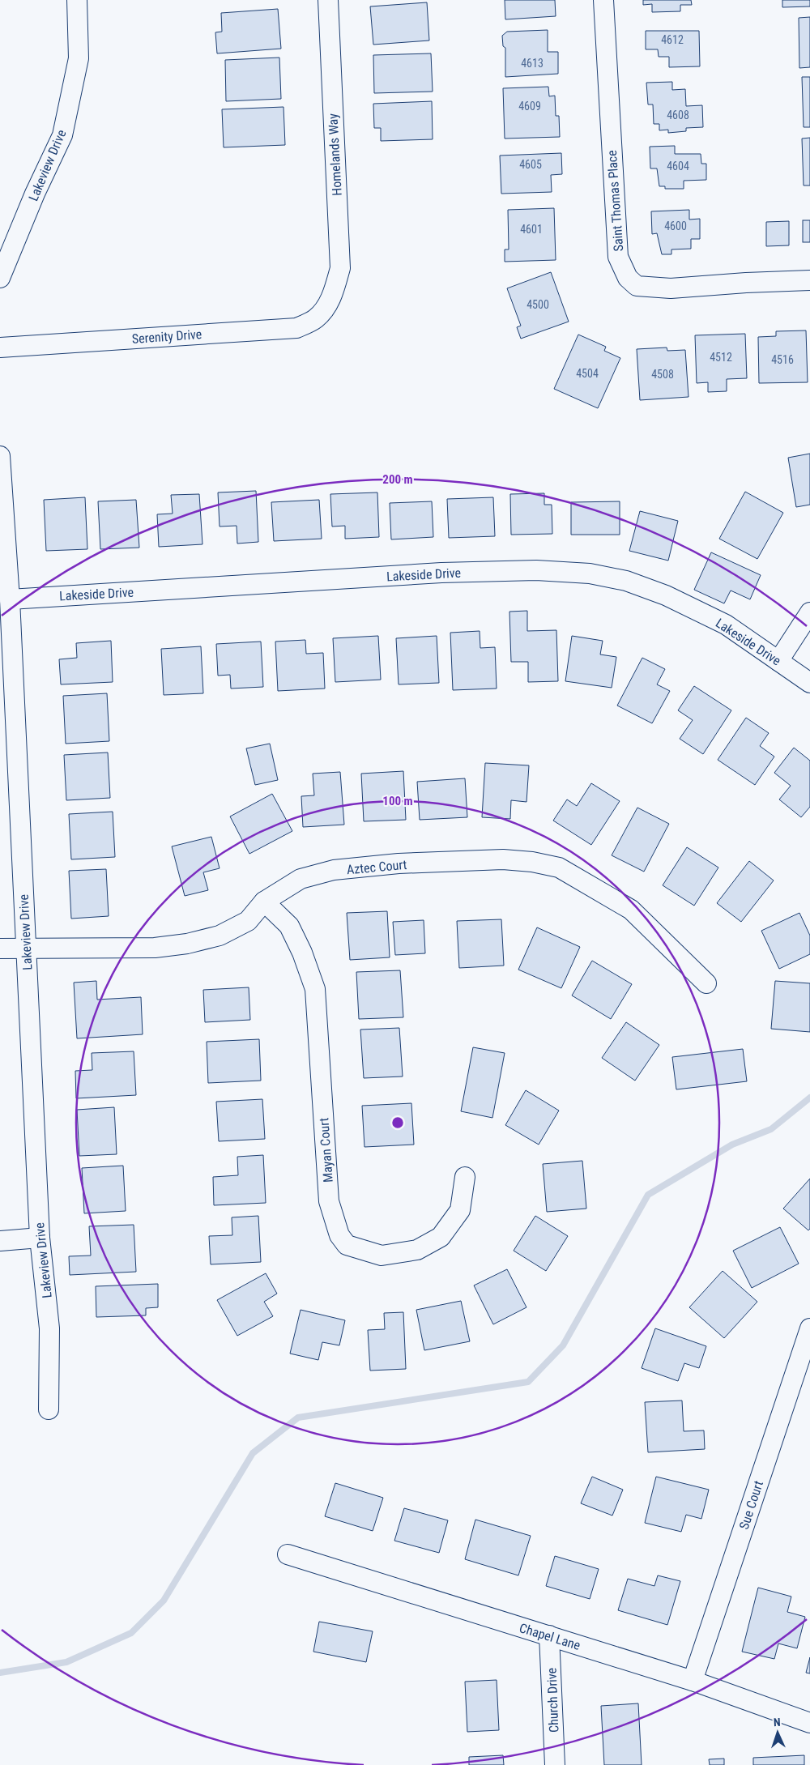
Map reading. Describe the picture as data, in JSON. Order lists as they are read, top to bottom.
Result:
{
  "streets": {
    "street": [
      "Homelands Way",
      "Lakeview Drive",
      "Saint Thomas Place",
      "Serenity Drive",
      "Lakeside Drive",
      "Aztec Court",
      "Mayan Court",
      "Sue Court",
      "Chapel Lane",
      "Church Drive"
    ]
  },
  "crossings": [
    ["Homelands Way", "Serenity Drive"],
    ["Lakeview Drive", "Lakeside Drive"],
    ["Lakeview Drive", "Aztec Court"],
    ["Aztec Court", "Mayan Court"],
    ["Sue Court", "Chapel Lane"],
    ["Chapel Lane", "Church Drive"]
  ],
  "house_numbers": [
    "4612",
    "4613",
    "4609",
    "4608",
    "4605",
    "4604",
    "4600",
    "4601",
    "4500",
    "4512",
    "4516",
    "4504",
    "4508"
  ],
  "north": "top",
  "rings": ["200 m", "100 m"]
}
